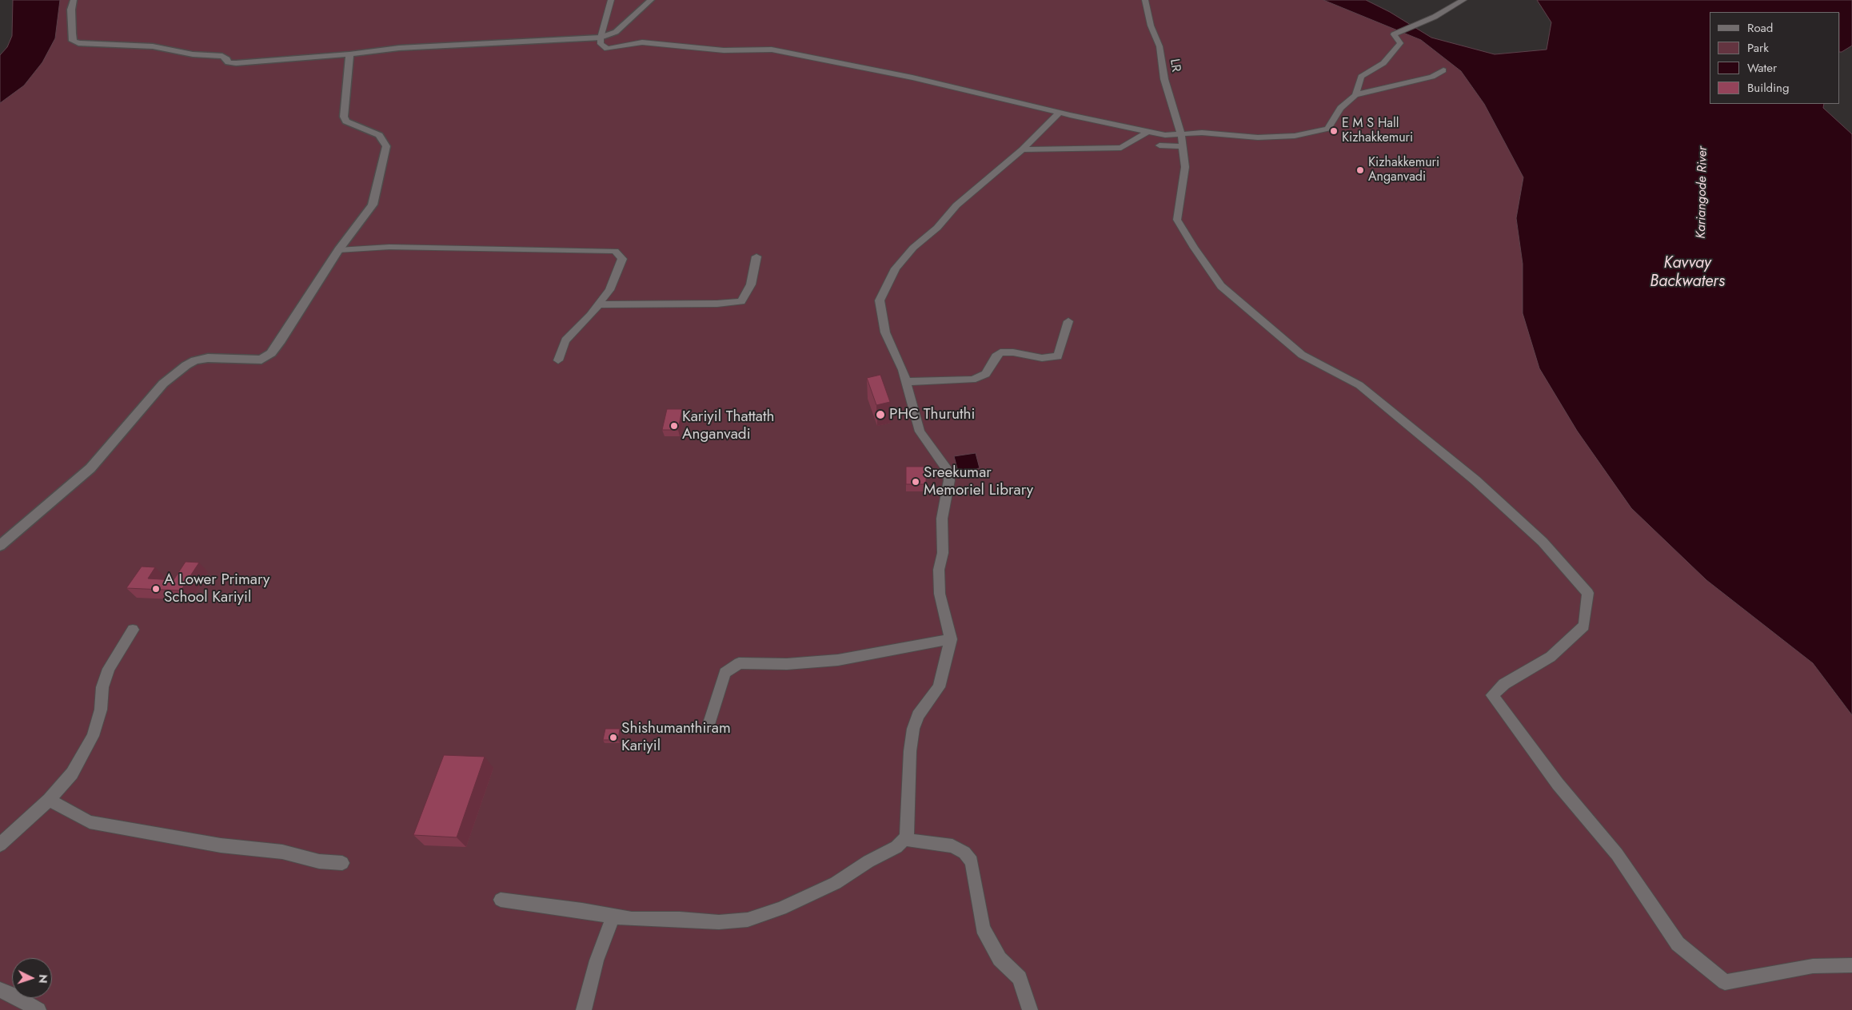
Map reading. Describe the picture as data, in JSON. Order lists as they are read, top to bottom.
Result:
{
  "streets": {
    "street": ["LR"]
  },
  "water": ["Kariangode River", "Kavvay Backwaters"],
  "places": [
    "E M S Hall Kizhakkemuri",
    "Kizhakkemuri Anganvadi",
    "PHC Thuruthi",
    "Kariyil Thattath Anganvadi",
    "Sreekumar Memoriel Library",
    "A Lower Primary School Kariyil",
    "Shishumanthiram Kariyil"
  ],
  "legend": [
    "Road",
    "Park",
    "Water",
    "Building"
  ],
  "north": "right"
}
